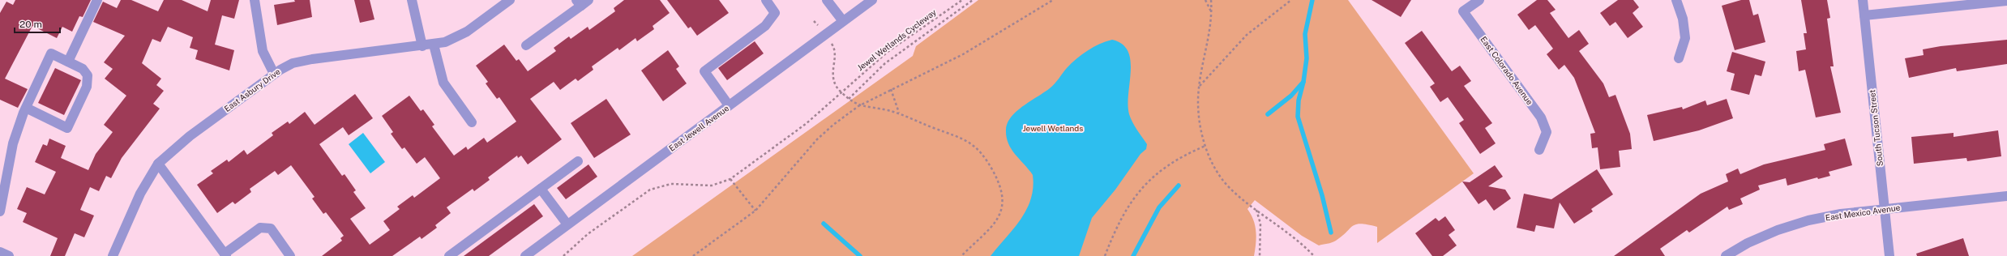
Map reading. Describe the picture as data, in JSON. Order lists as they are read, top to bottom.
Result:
{
  "streets": {
    "street": [
      "East Colorado Avenue",
      "East Asbury Drive",
      "East Jewell Avenue",
      "South Tucson Street",
      "East Mexico Avenue"
    ],
    "path": ["Jewel Wetlands Cycleway"]
  },
  "crossings": [
    ["South Tucson Street", "East Mexico Avenue"]
  ],
  "parks": ["Jewell Wetlands"],
  "scale_bar": "20 m"
}
